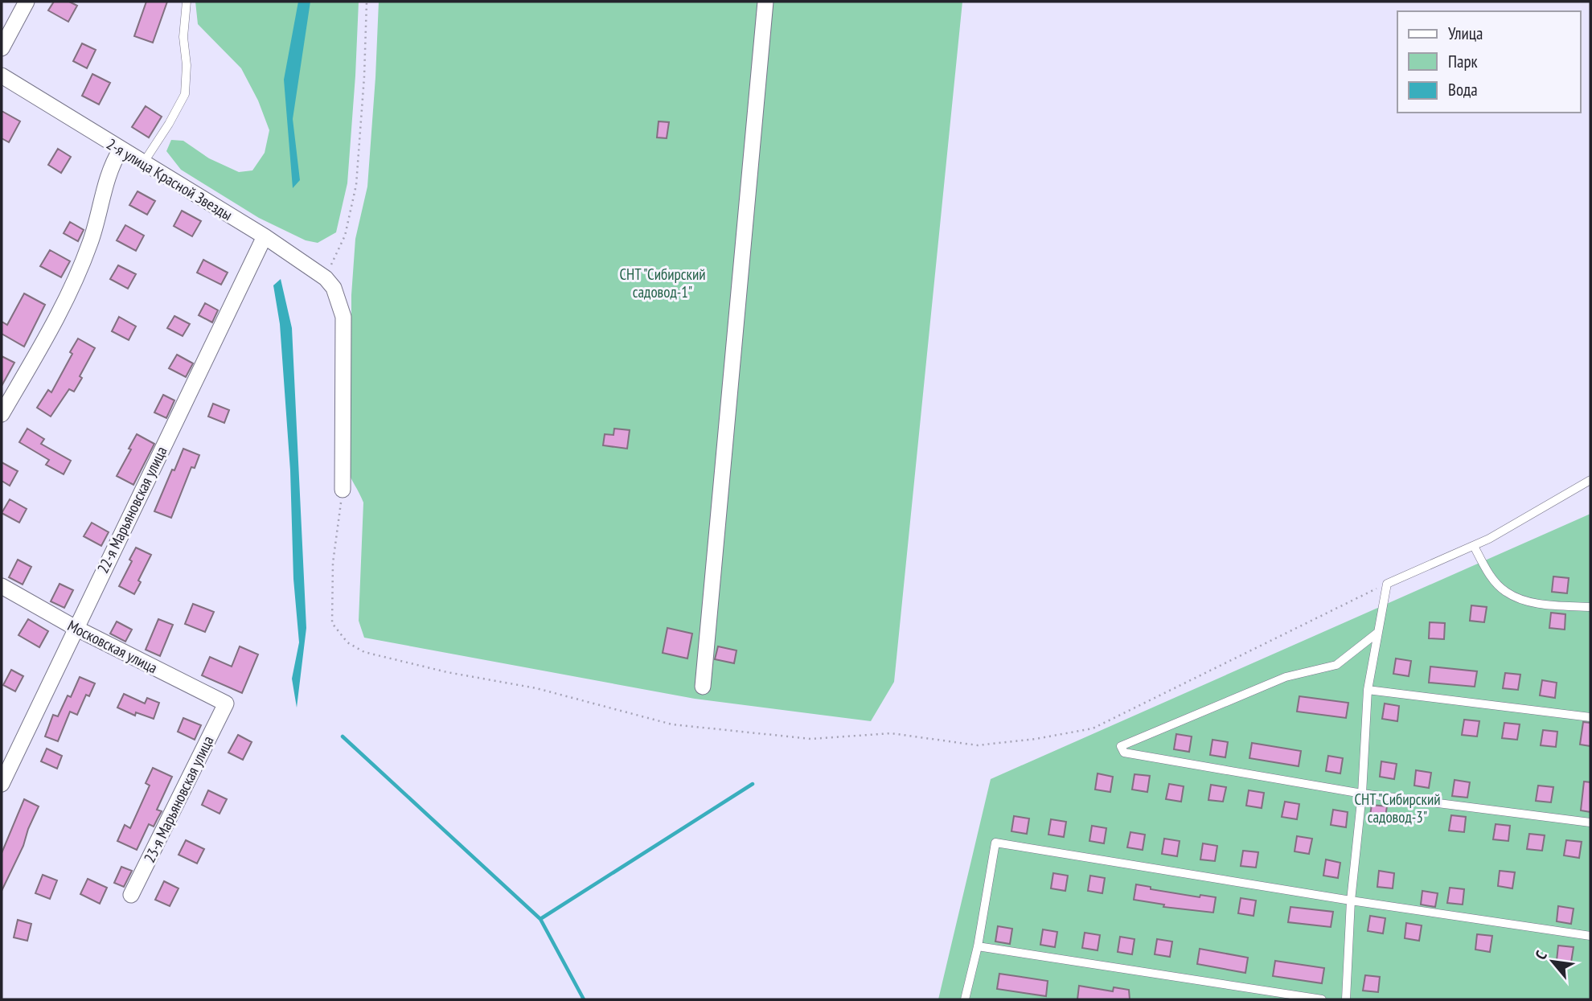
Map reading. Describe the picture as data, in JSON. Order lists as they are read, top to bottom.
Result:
{
  "streets": {
    "street": [
      "2-я улица Красной Звезды",
      "22-я Марьяновская улица",
      "Московская улица",
      "23-я Марьяновская улица"
    ]
  },
  "crossings": [
    ["2-я улица Красной Звезды", "22-я Марьяновская улица"],
    ["22-я Марьяновская улица", "Московская улица"],
    ["Московская улица", "23-я Марьяновская улица"]
  ],
  "parks": ["СНТ \"Сибирский садовод-1\"", "СНТ \"Сибирский садовод-3\""],
  "legend": ["Улица", "Парк", "Вода"],
  "north": "top left"
}
